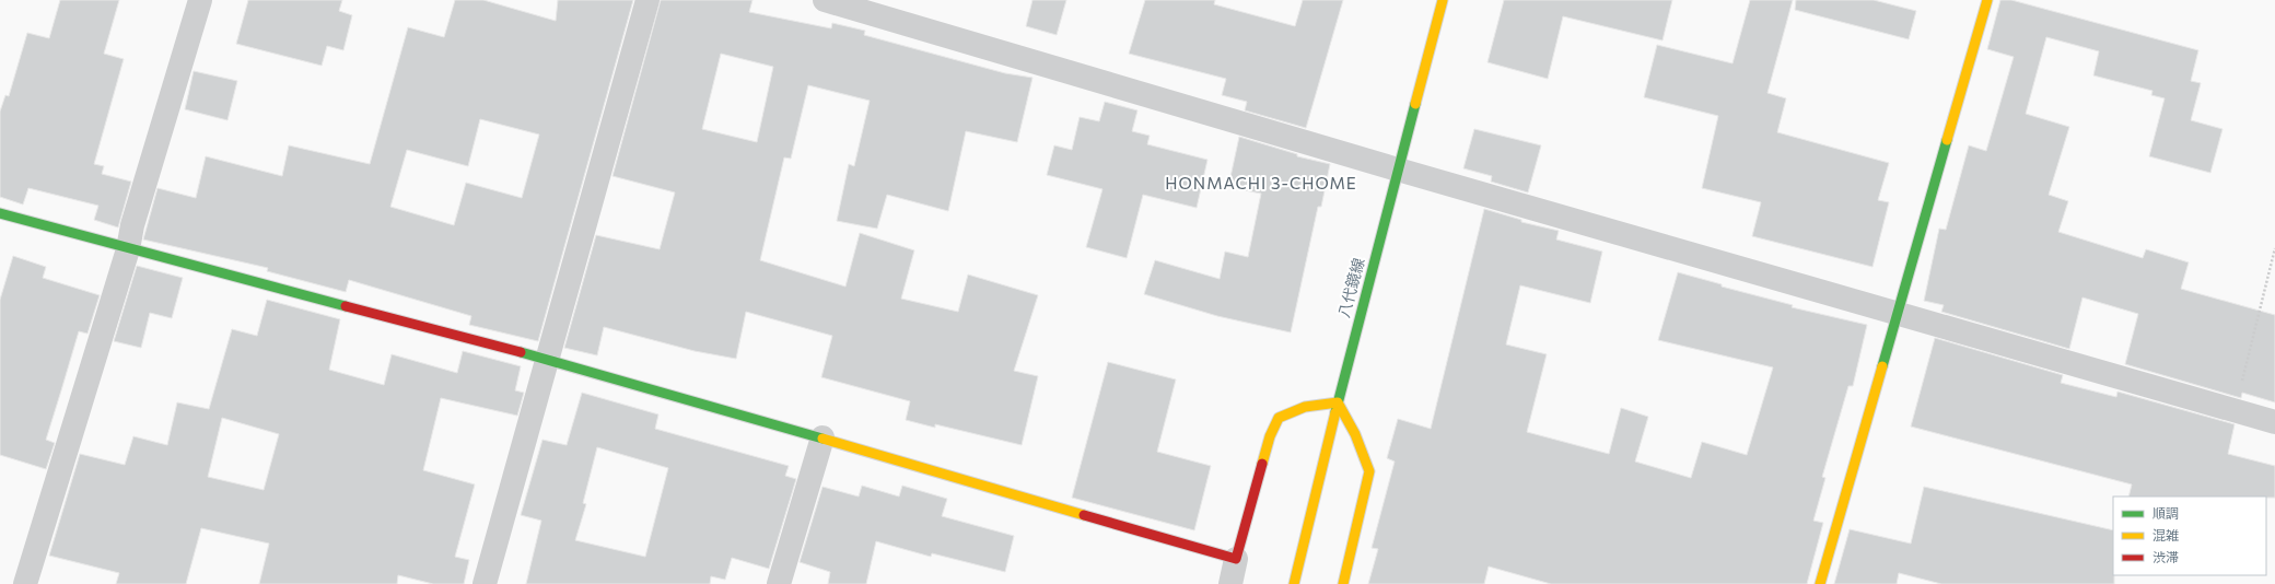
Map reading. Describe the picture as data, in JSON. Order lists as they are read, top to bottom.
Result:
{
  "streets": {
    "street": ["八代鏡線"]
  },
  "districts": ["HONMACHI 3-CHOME"],
  "legend": ["順調", "混雑", "渋滞"]
}
